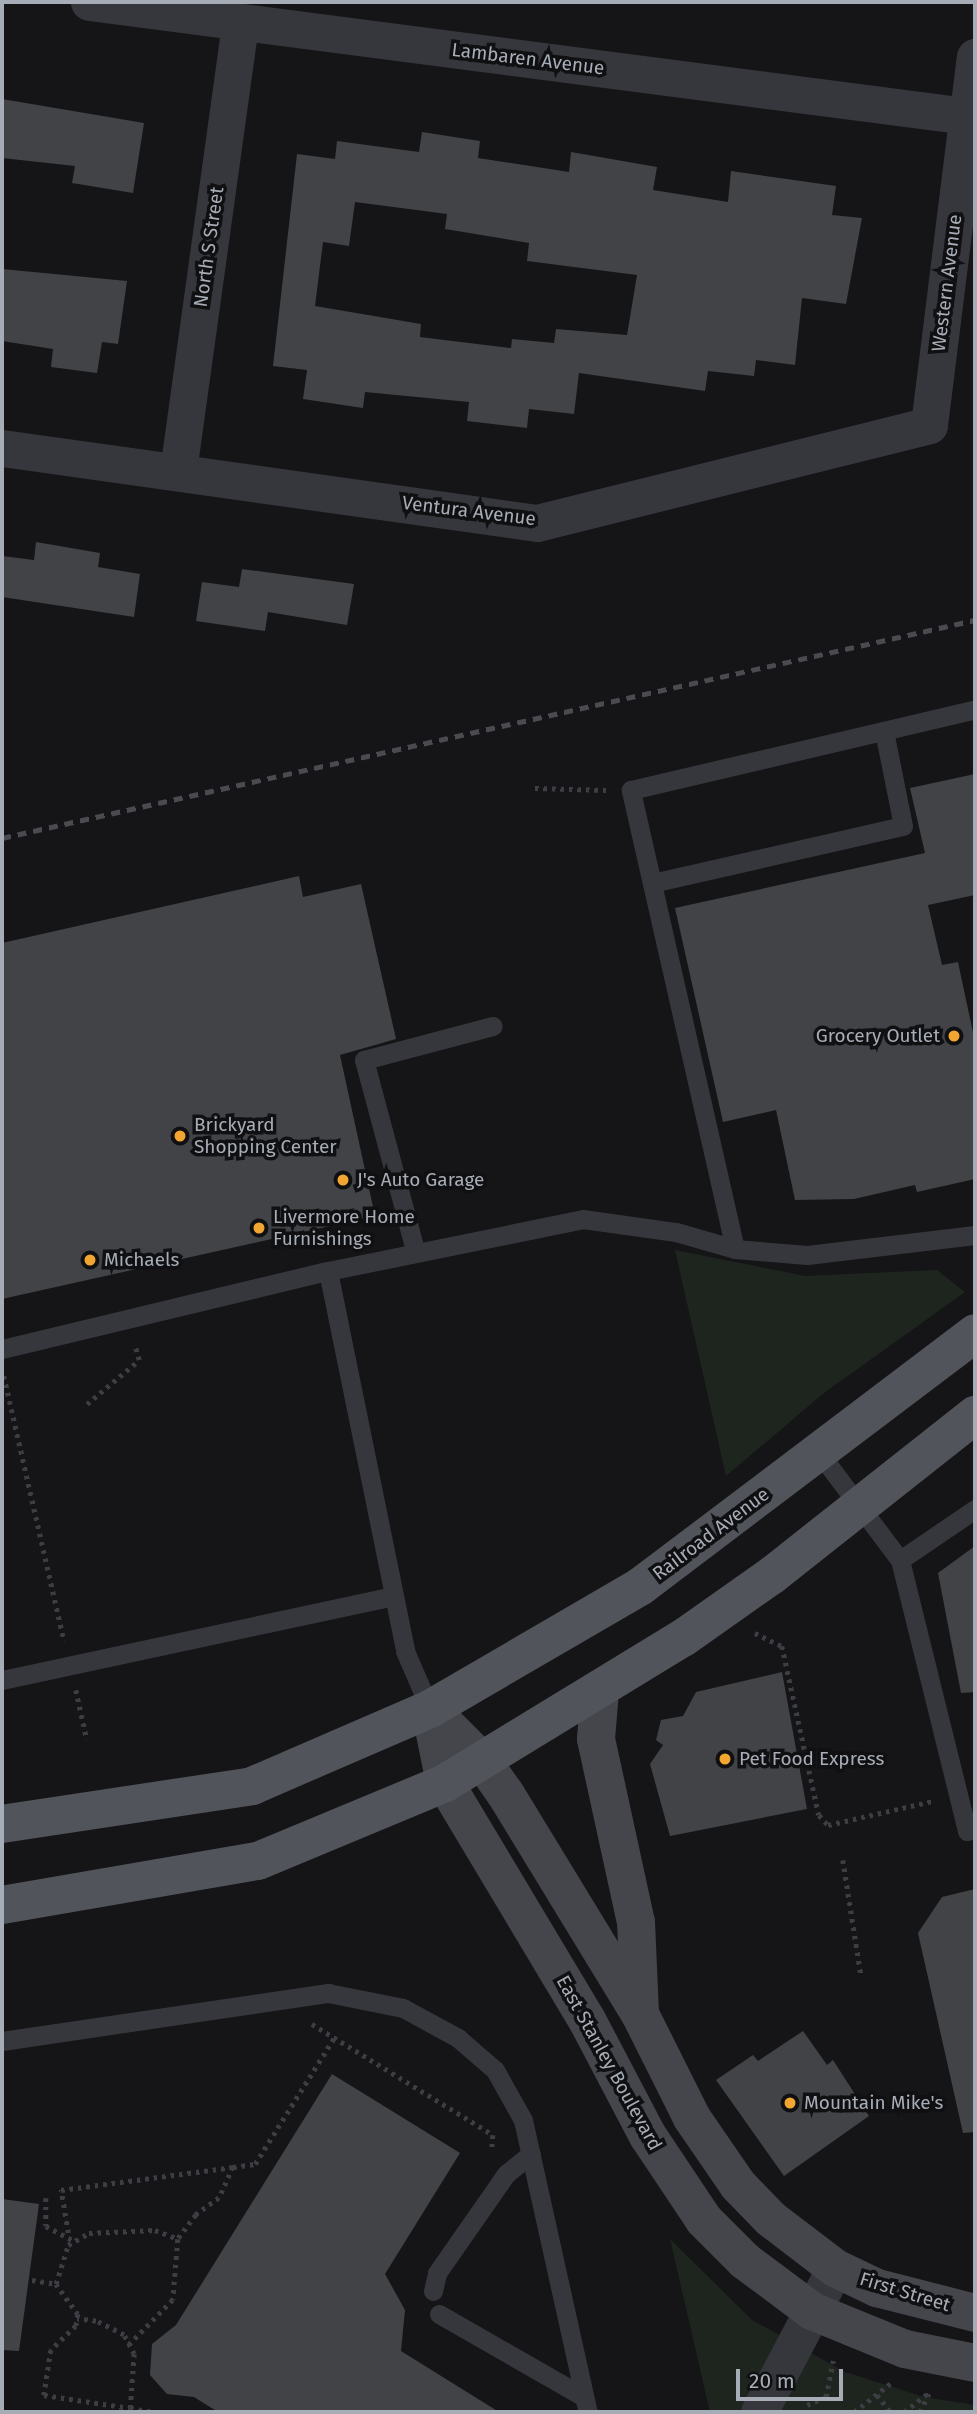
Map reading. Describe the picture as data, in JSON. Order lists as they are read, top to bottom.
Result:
{
  "streets": {
    "main road": ["Railroad Avenue", "East Stanley Boulevard", "First Street"],
    "street": [
      "Lambaren Avenue",
      "North S Street",
      "Western Avenue",
      "Ventura Avenue"
    ]
  },
  "crossings": [
    ["Lambaren Avenue", "North S Street"],
    ["Lambaren Avenue", "Western Avenue"],
    ["North S Street", "Ventura Avenue"],
    ["Western Avenue", "Ventura Avenue"],
    ["Railroad Avenue", "East Stanley Boulevard"]
  ],
  "places": [
    "Grocery Outlet",
    "Brickyard Shopping Center",
    "J's Auto Garage",
    "Livermore Home Furnishings",
    "Michaels",
    "Pet Food Express",
    "Mountain Mike's"
  ],
  "scale_bar": "20 m"
}
